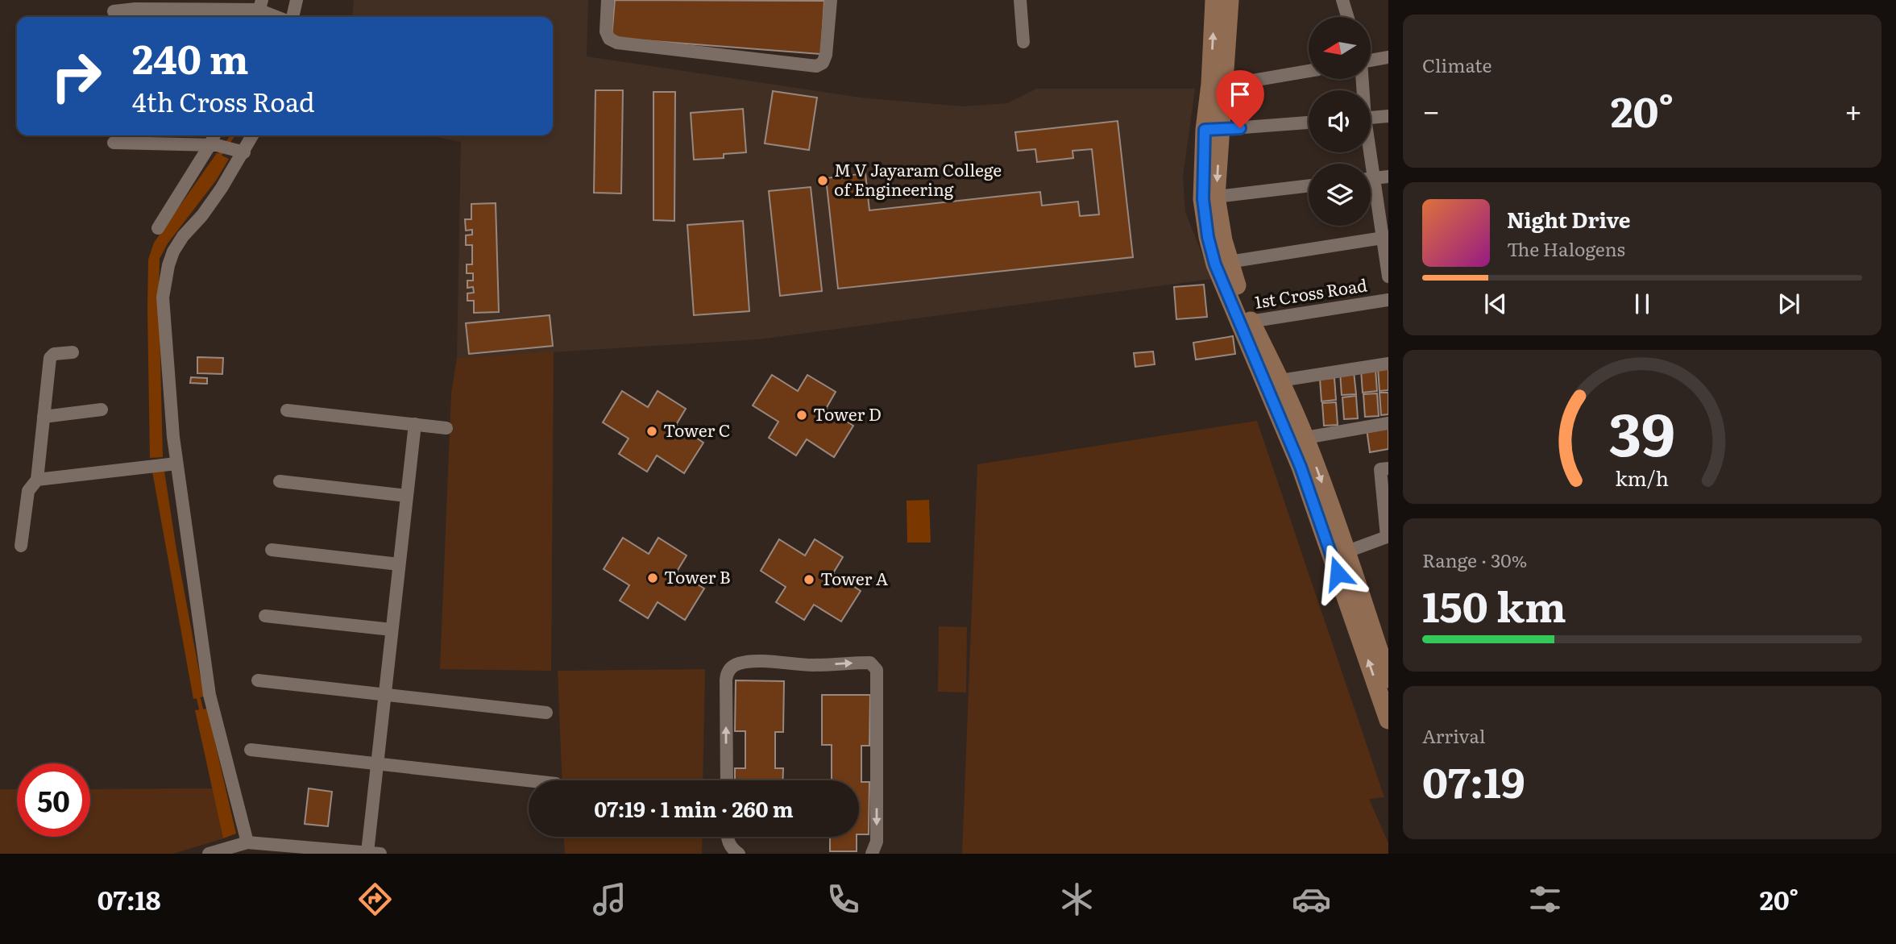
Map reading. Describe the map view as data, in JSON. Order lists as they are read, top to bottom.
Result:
{
  "streets": {
    "street": ["1st Cross Road"]
  },
  "places": [
    "M V Jayaram College of Engineering",
    "Tower D",
    "Tower C",
    "Tower B",
    "Tower A"
  ],
  "north": "left",
  "page": {
    "tile": [
      "Climate",
      ["Range · 30%", "150 km"],
      ["Arrival", "07:19"]
    ],
    "turn": ["240 m", "4th Cross Road"],
    "heat": ["−", "20°", "+"],
    "song": ["Night Drive", "The Halogens"],
    "limit": "50",
    "trip": "07:19 · 1 min · 260 m",
    "tabs": ["07:18", "20°"],
    "gauge": ["39", "km/h"]
  }
}
